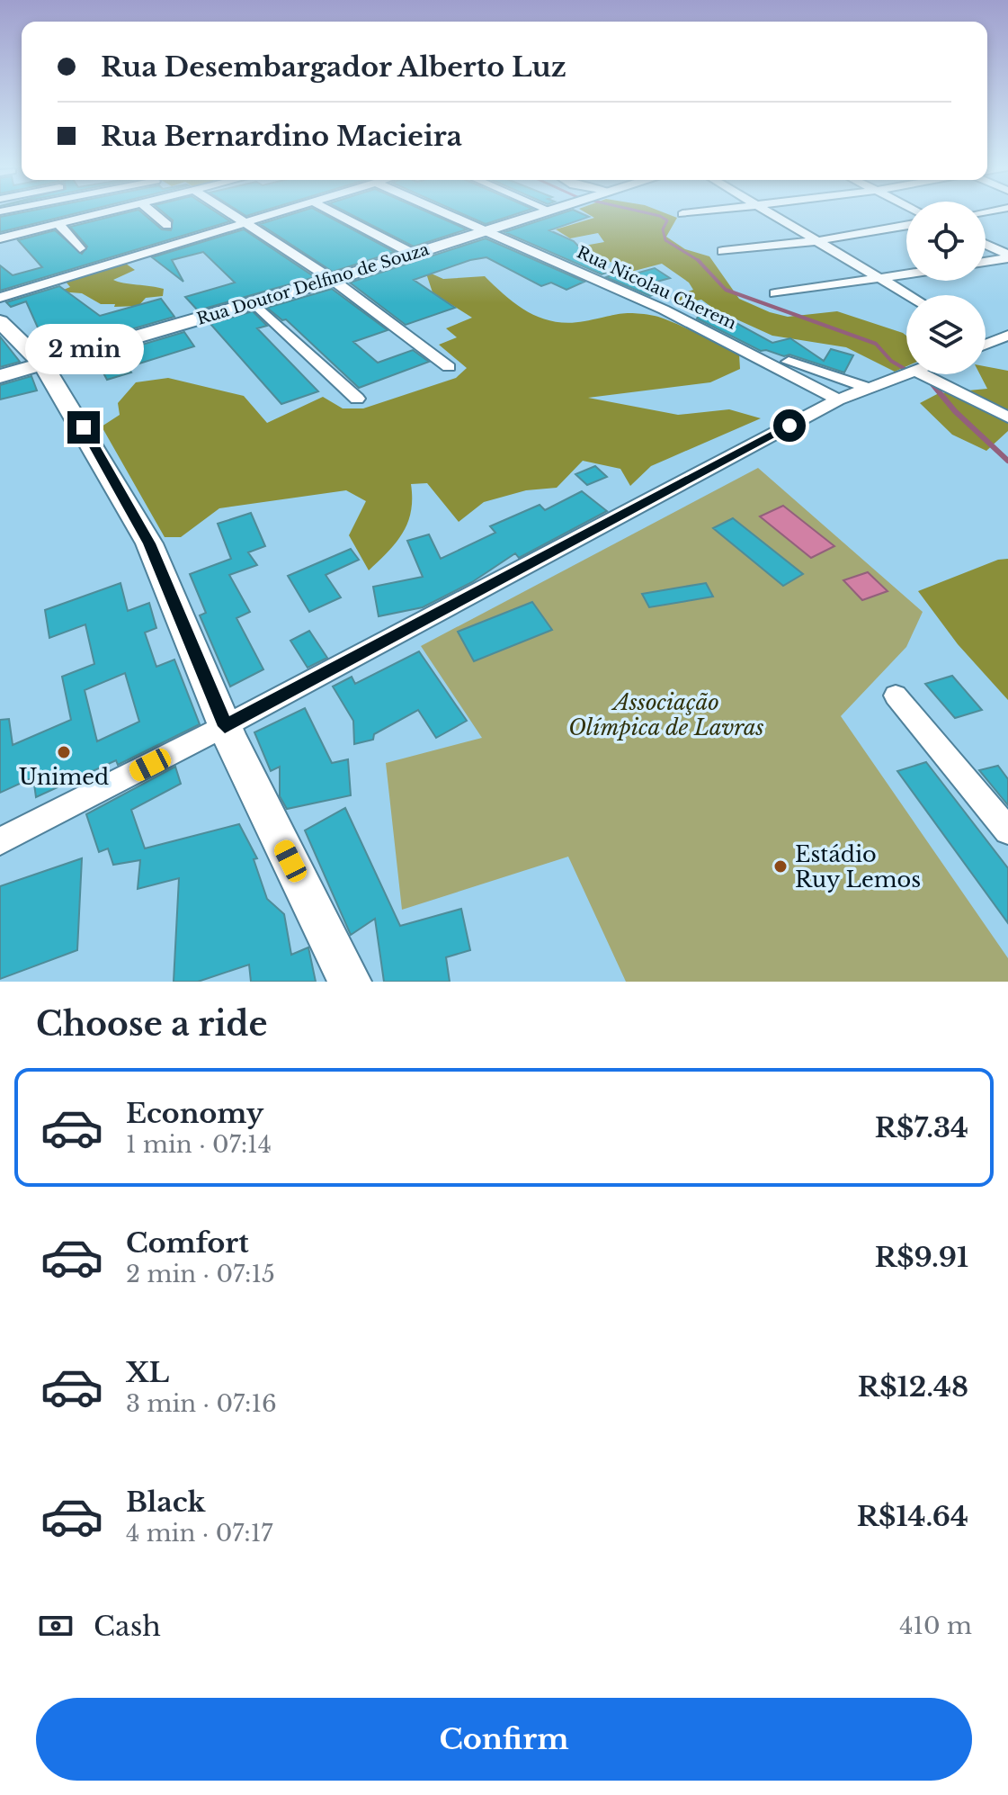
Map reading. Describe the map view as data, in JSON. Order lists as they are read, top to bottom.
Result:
{
  "streets": {
    "street": ["Rua Doutor Delfino de Souza", "Rua Nicolau Cherem"]
  },
  "crossings": [
    ["Rua Doutor Delfino de Souza", "Rua Nicolau Cherem"]
  ],
  "parks": ["Associação Olímpica de Lavras"],
  "places": ["Unimed", "Estádio Ruy Lemos"],
  "page": {
    "banner": ["Rua Desembargador Alberto Luz", "Rua Bernardino Macieira"],
    "bubble": "2 min",
    "heading": "Choose a ride",
    "list": [
      {
        "name": "Economy",
        "note": "1 min · 07:14",
        "value": "R$7.34"
      },
      {
        "name": "Comfort",
        "note": "2 min · 07:15",
        "value": "R$9.91"
      },
      {
        "name": "XL",
        "note": "3 min · 07:16",
        "value": "R$12.48"
      },
      {
        "name": "Black",
        "note": "4 min · 07:17",
        "value": "R$14.64"
      }
    ],
    "pay": ["Cash", "410 m"],
    "buttons": "Confirm"
  }
}
